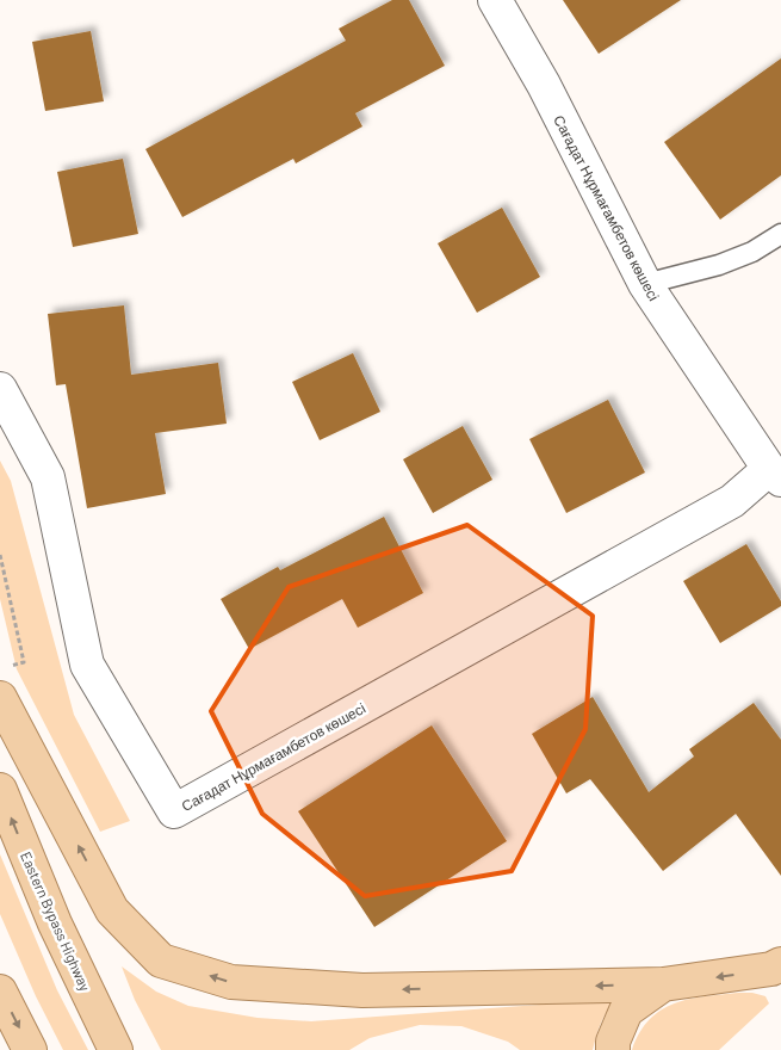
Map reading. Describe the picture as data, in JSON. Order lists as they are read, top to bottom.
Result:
{
  "streets": {
    "main road": ["Eastern Bypass Highway"],
    "street": ["Сағадат Нұрмағамбетов көшесі"]
  },
  "one_way": ["Eastern Bypass Highway"]
}
